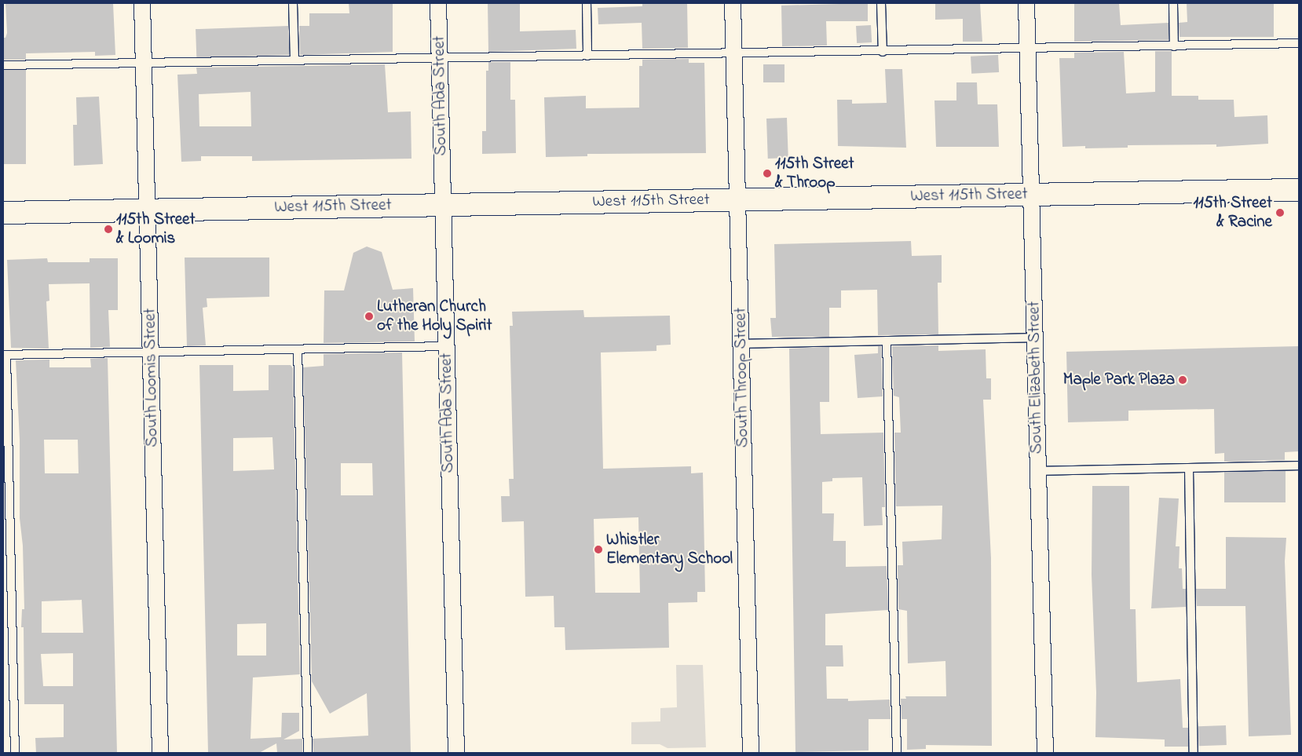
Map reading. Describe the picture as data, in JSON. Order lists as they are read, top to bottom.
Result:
{
  "streets": {
    "street": [
      "South Ada Street",
      "West 115th Street",
      "South Loomis Street",
      "South Throop Street",
      "South Elizabeth Street"
    ]
  },
  "crossings": [
    ["South Ada Street", "West 115th Street"],
    ["West 115th Street", "South Loomis Street"],
    ["West 115th Street", "South Throop Street"],
    ["West 115th Street", "South Elizabeth Street"]
  ],
  "places": [
    "115th Street & Throop",
    "115th Street & Racine",
    "115th Street & Loomis",
    "Lutheran Church of the Holy Spirit",
    "Maple Park Plaza",
    "Whistler Elementary School"
  ]
}
